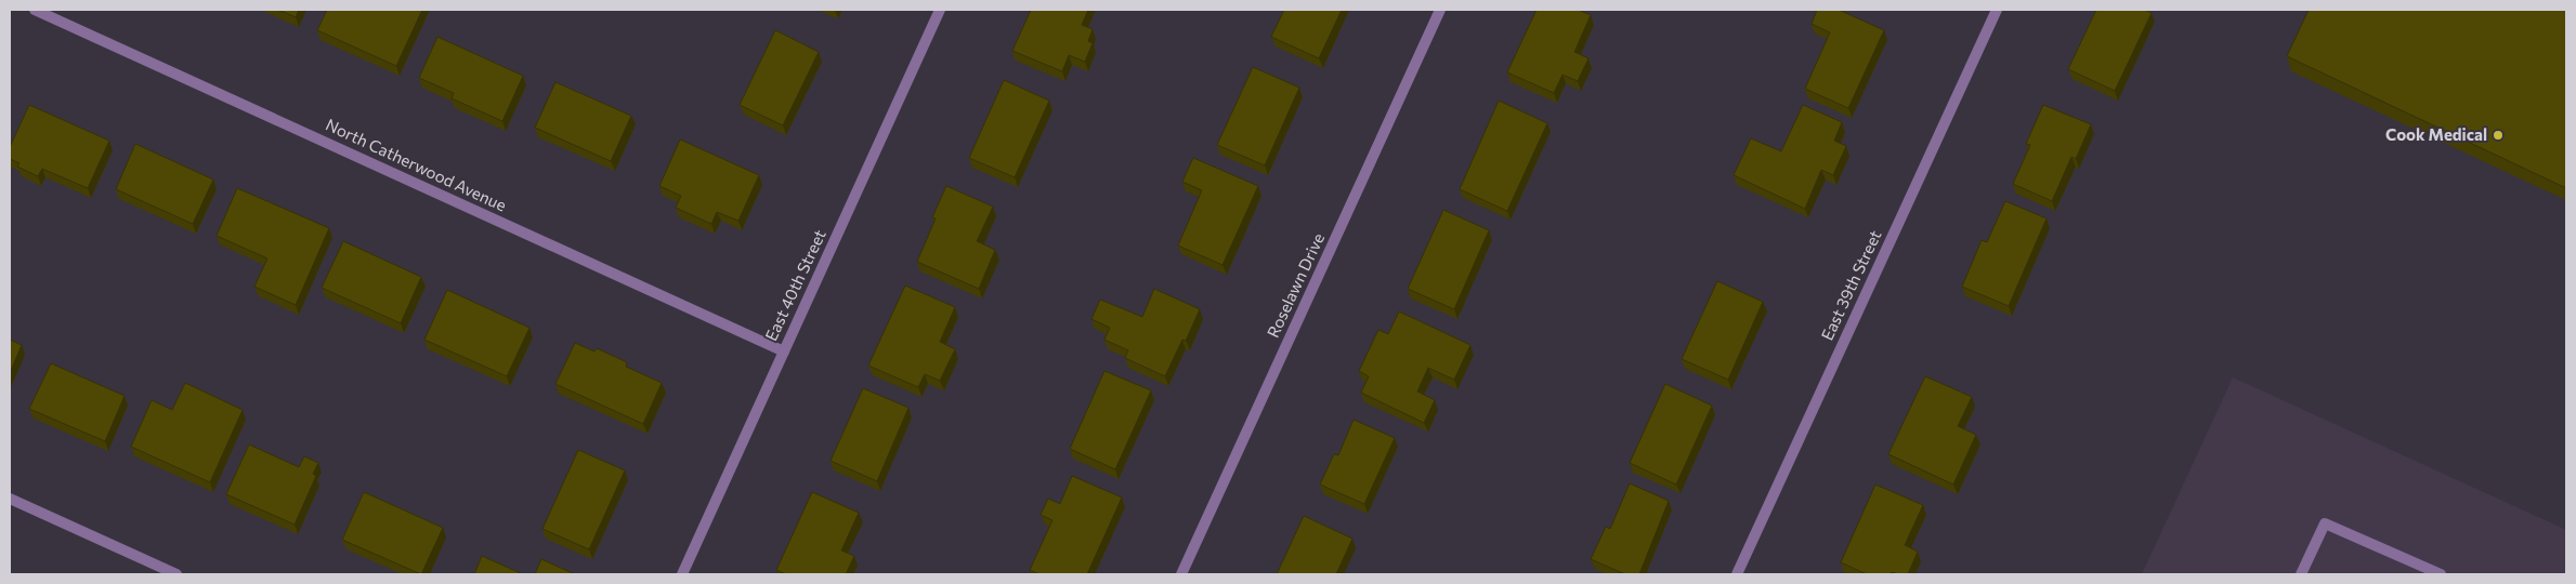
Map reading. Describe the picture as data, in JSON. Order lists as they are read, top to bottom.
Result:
{
  "streets": {
    "street": [
      "North Catherwood Avenue",
      "East 40th Street",
      "Roselawn Drive",
      "East 39th Street"
    ]
  },
  "crossings": [
    ["North Catherwood Avenue", "East 40th Street"]
  ],
  "places": ["Cook Medical"]
}
